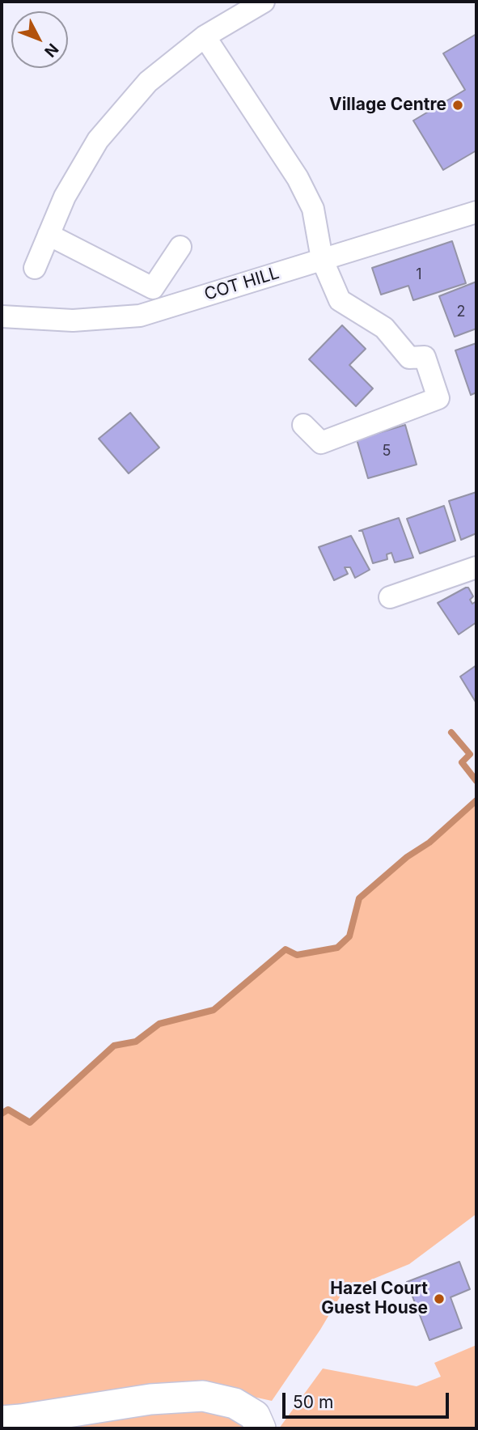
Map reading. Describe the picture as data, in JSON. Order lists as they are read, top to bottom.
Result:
{
  "streets": {
    "street": ["COT HILL"]
  },
  "places": ["Village Centre", "Hazel Court Guest House"],
  "house_numbers": ["1", "2", "5"],
  "scale_bar": "50 m",
  "north": "bottom right"
}
